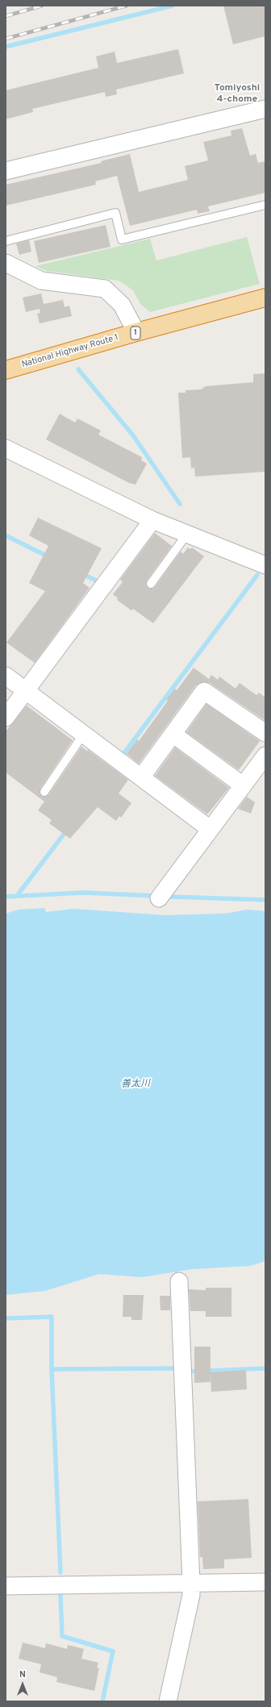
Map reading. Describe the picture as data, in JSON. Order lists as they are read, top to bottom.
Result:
{
  "streets": {
    "highway": ["1", "National Highway Route 1"]
  },
  "districts": ["Tomiyoshi 4-chome"],
  "water": ["善太川"],
  "north": "top"
}
